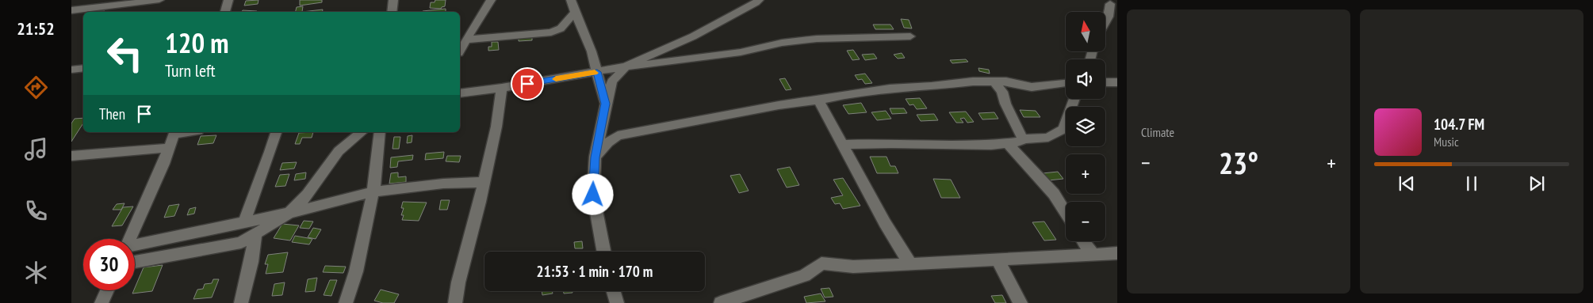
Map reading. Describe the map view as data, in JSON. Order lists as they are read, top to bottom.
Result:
{
  "north": "top",
  "page": {
    "tabs": "21:52",
    "tile": "Climate",
    "map_buttons": ["+", "−"],
    "turn": ["120 m", "Turn left"],
    "then": "Then",
    "song": ["104.7 FM", "Music"],
    "heat": ["−", "23°", "+"],
    "limit": "30",
    "trip": "21:53 · 1 min · 170 m"
  }
}
